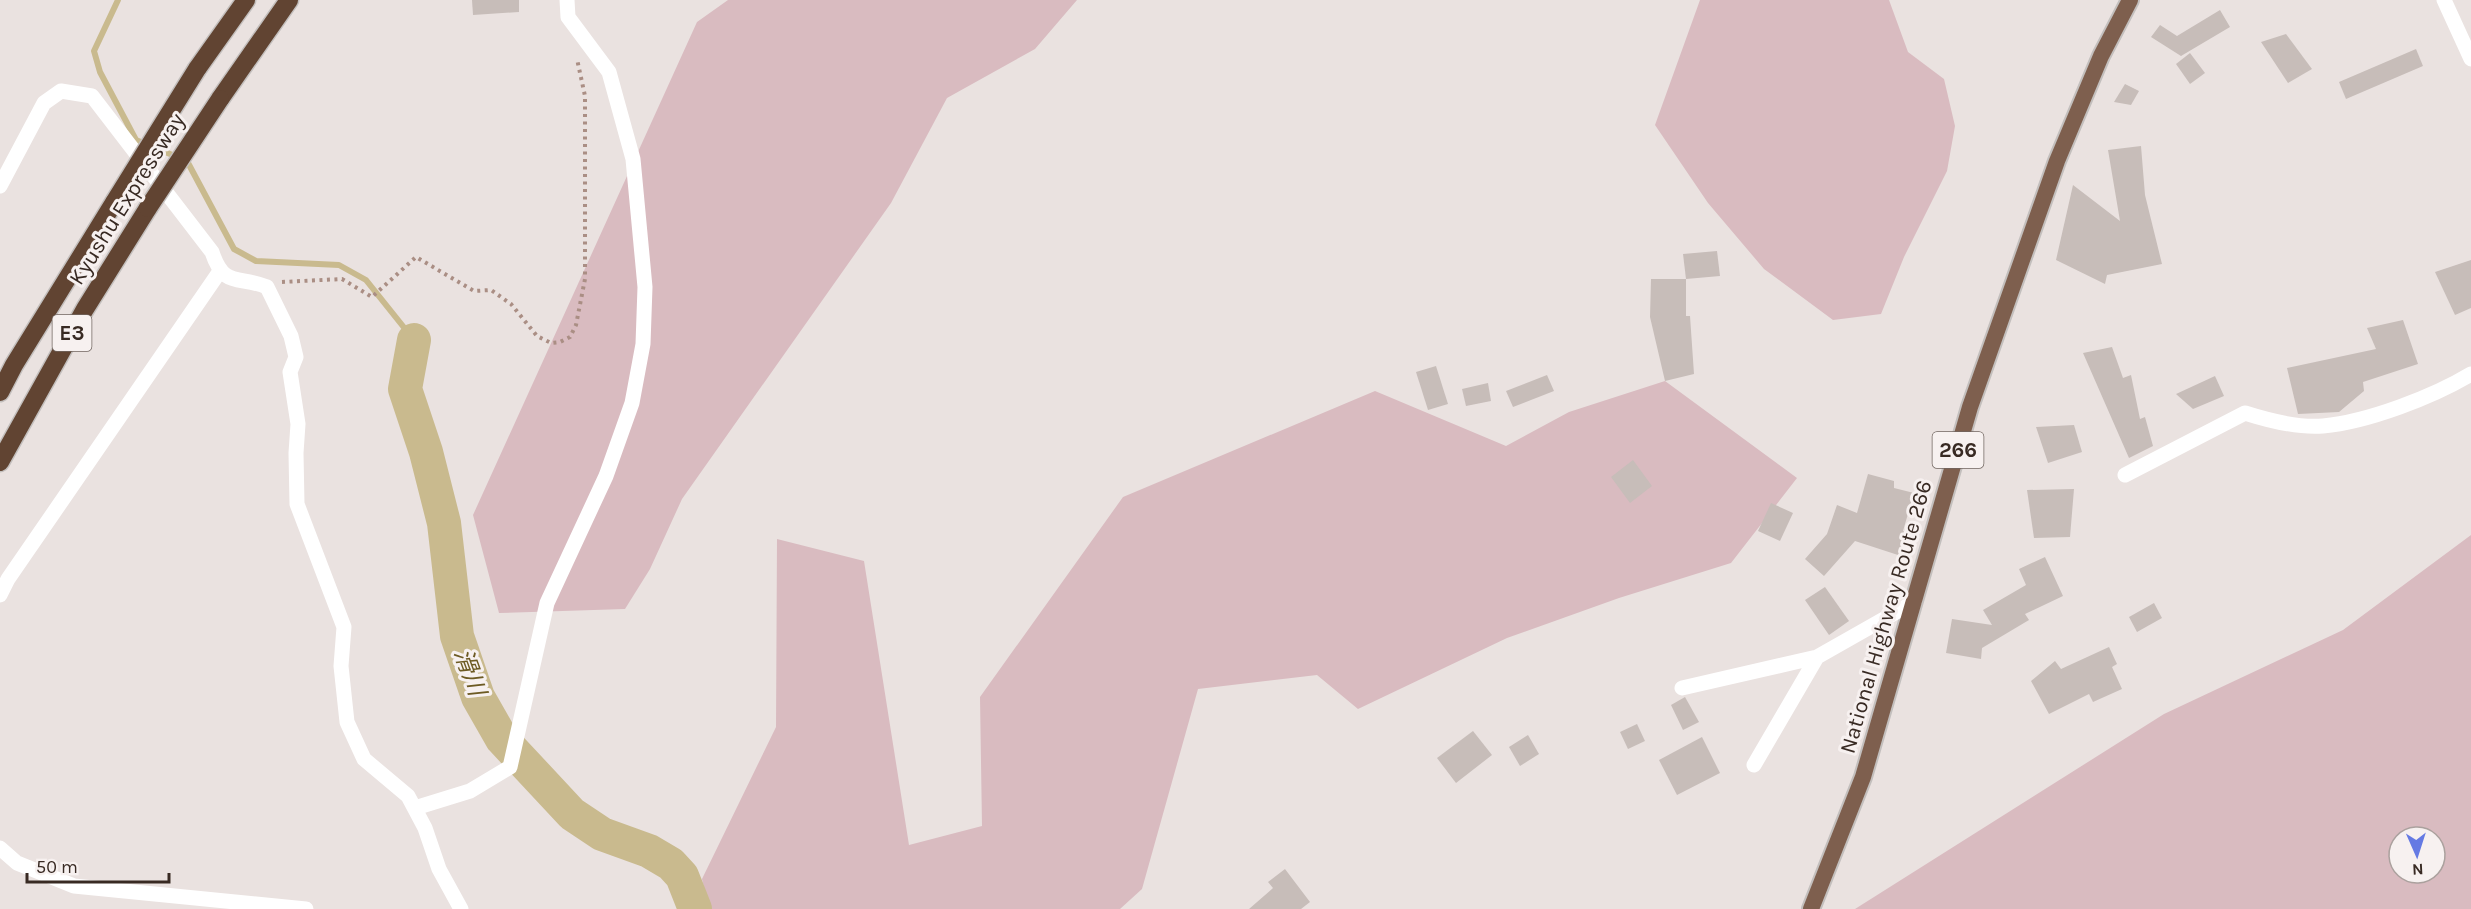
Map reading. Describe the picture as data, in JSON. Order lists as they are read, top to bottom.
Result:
{
  "streets": {
    "highway": [
      "Kyushu Expressway",
      "E3",
      "266",
      "National Highway Route 266"
    ]
  },
  "water": ["滑川"],
  "scale_bar": "50 m",
  "north": "bottom"
}
